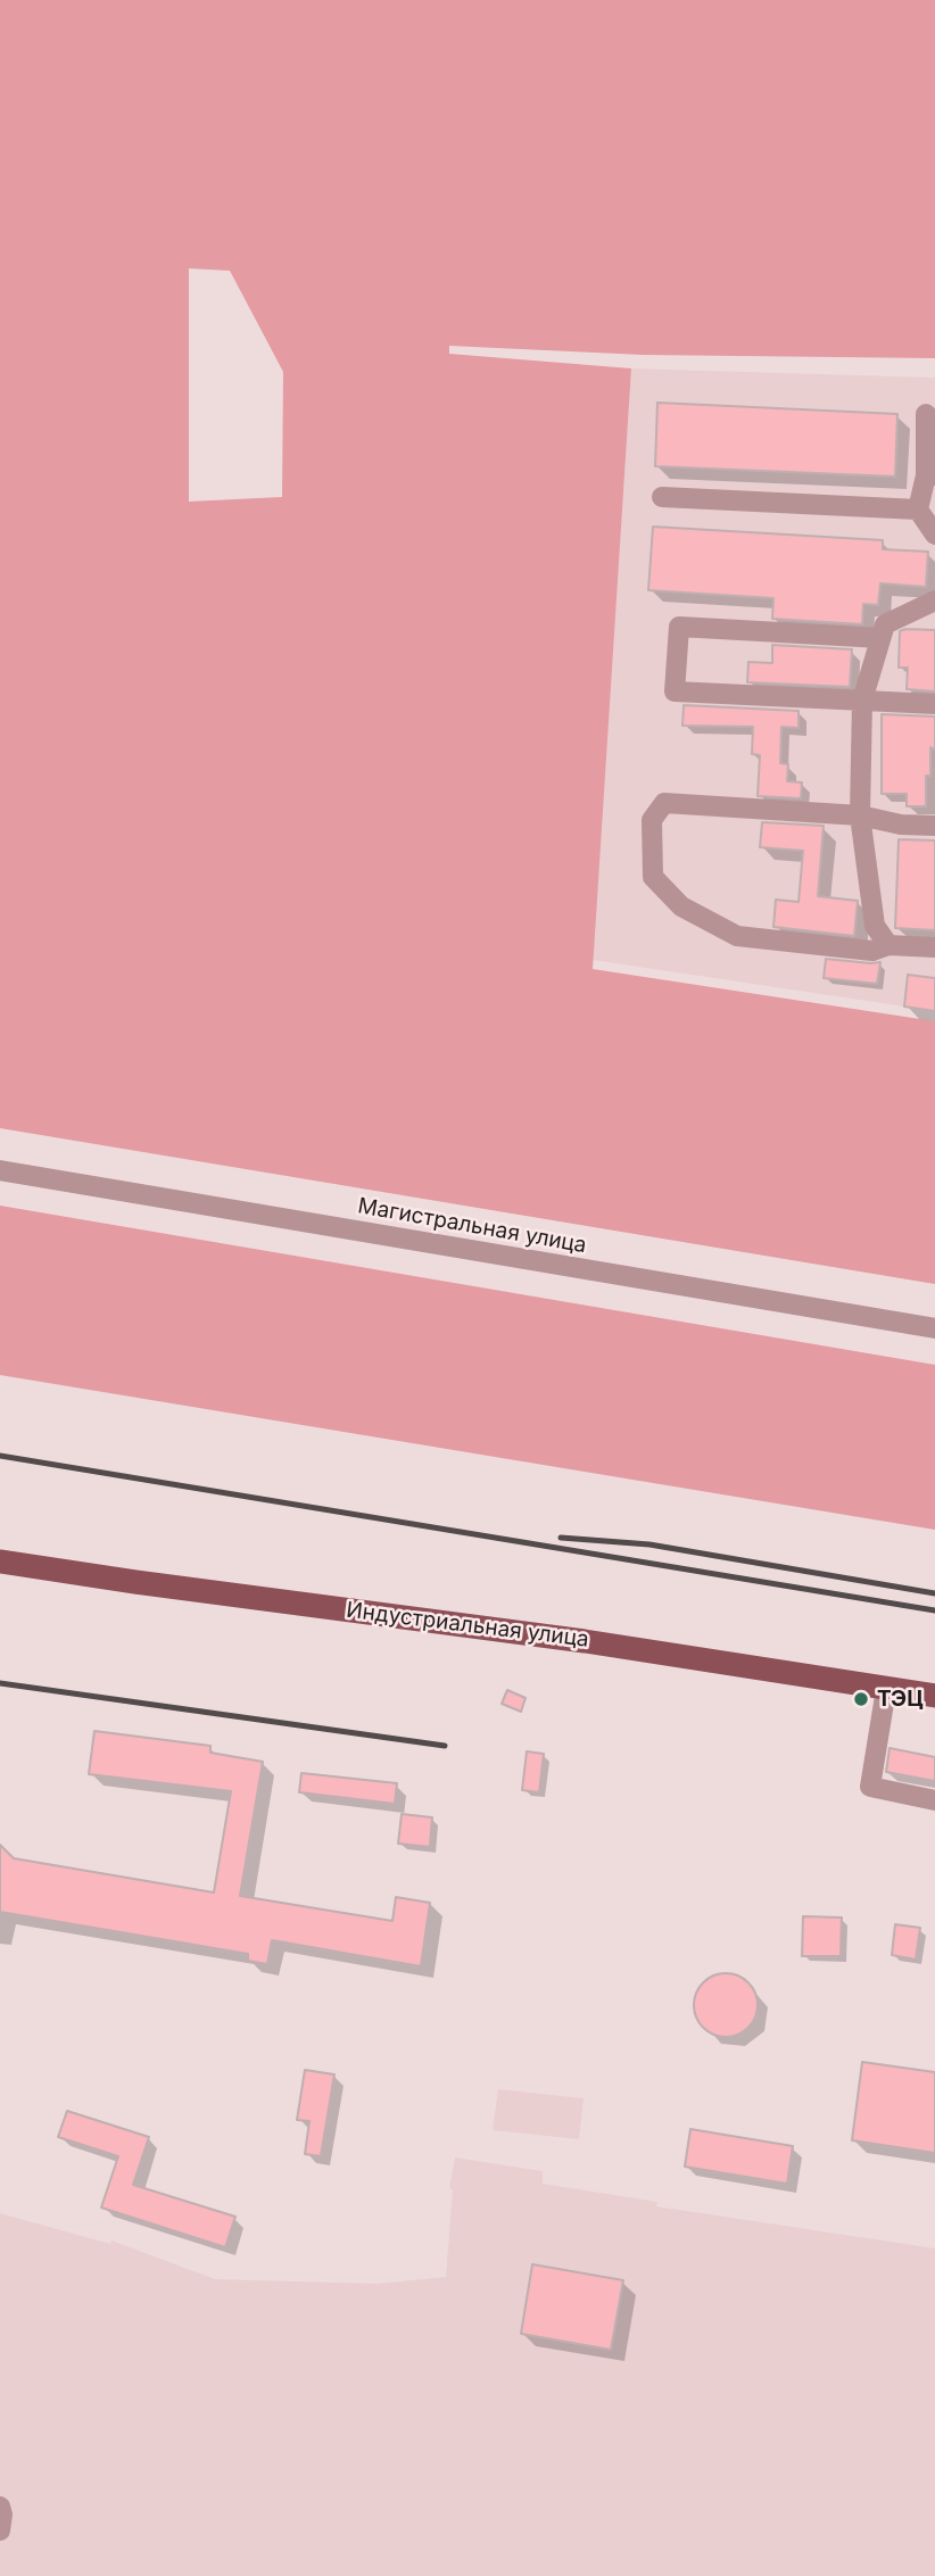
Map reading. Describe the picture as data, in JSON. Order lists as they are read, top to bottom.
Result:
{
  "streets": {
    "main road": ["Индустриальная улица"],
    "street": ["Магистральная улица"]
  },
  "places": ["ТЭЦ"]
}
